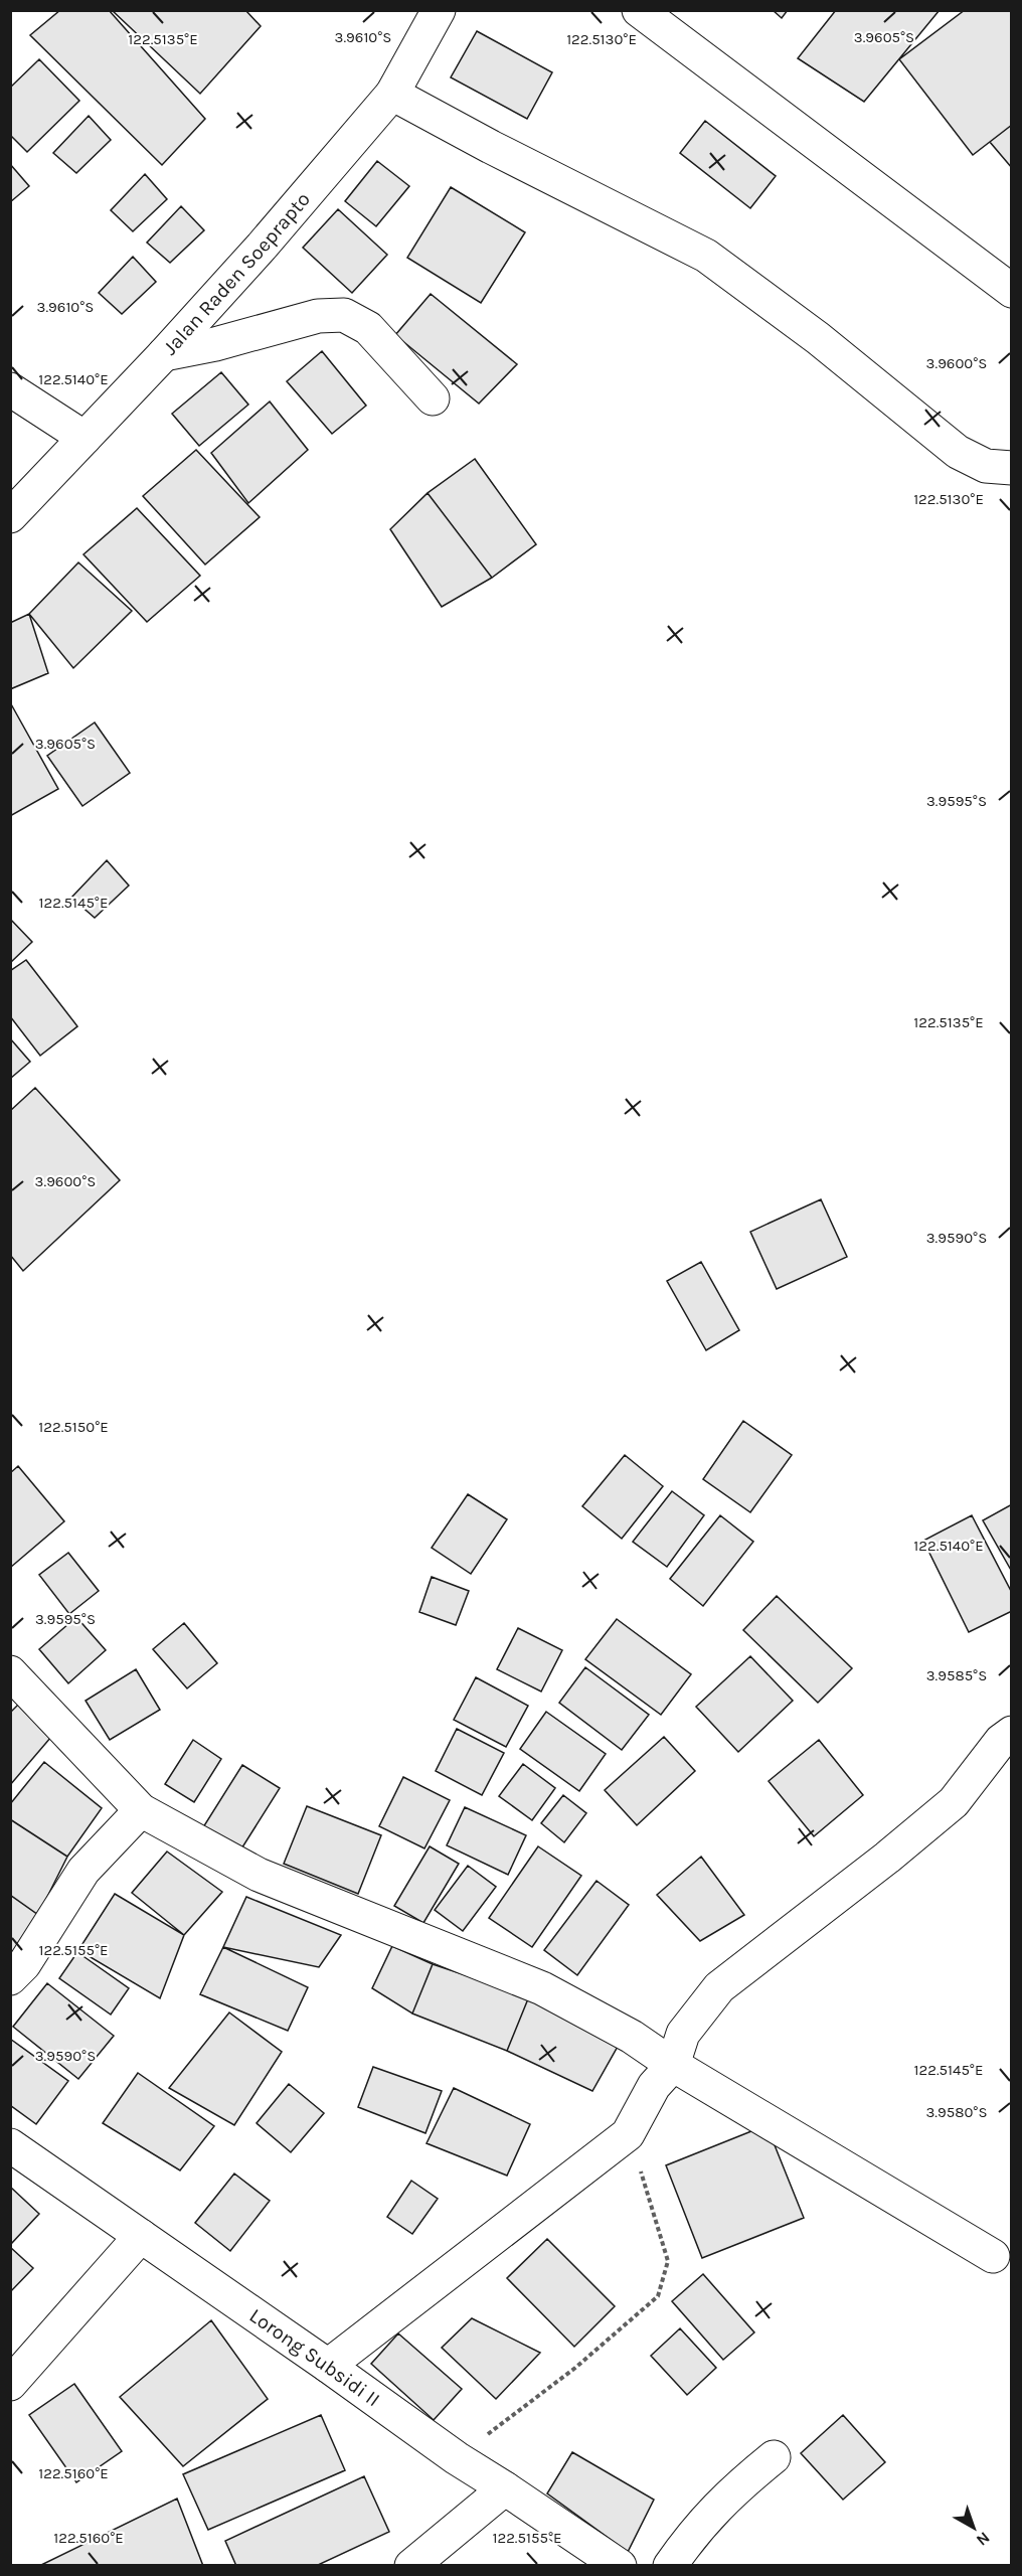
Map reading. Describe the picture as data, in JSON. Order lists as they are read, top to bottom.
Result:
{
  "streets": {
    "main road": ["Jalan Raden Soeprapto", "Lorong Subsidi II"]
  },
  "north": "bottom right",
  "coordinates": [
    "3.9610°S",
    "3.9605°S",
    "122.5135°E",
    "122.5130°E",
    "3.9600°S",
    "122.5140°E",
    "3.9595°S",
    "122.5145°E",
    "3.9590°S",
    "122.5150°E",
    "3.9585°S",
    "122.5155°E",
    "3.9580°S",
    "122.5160°E"
  ]
}
